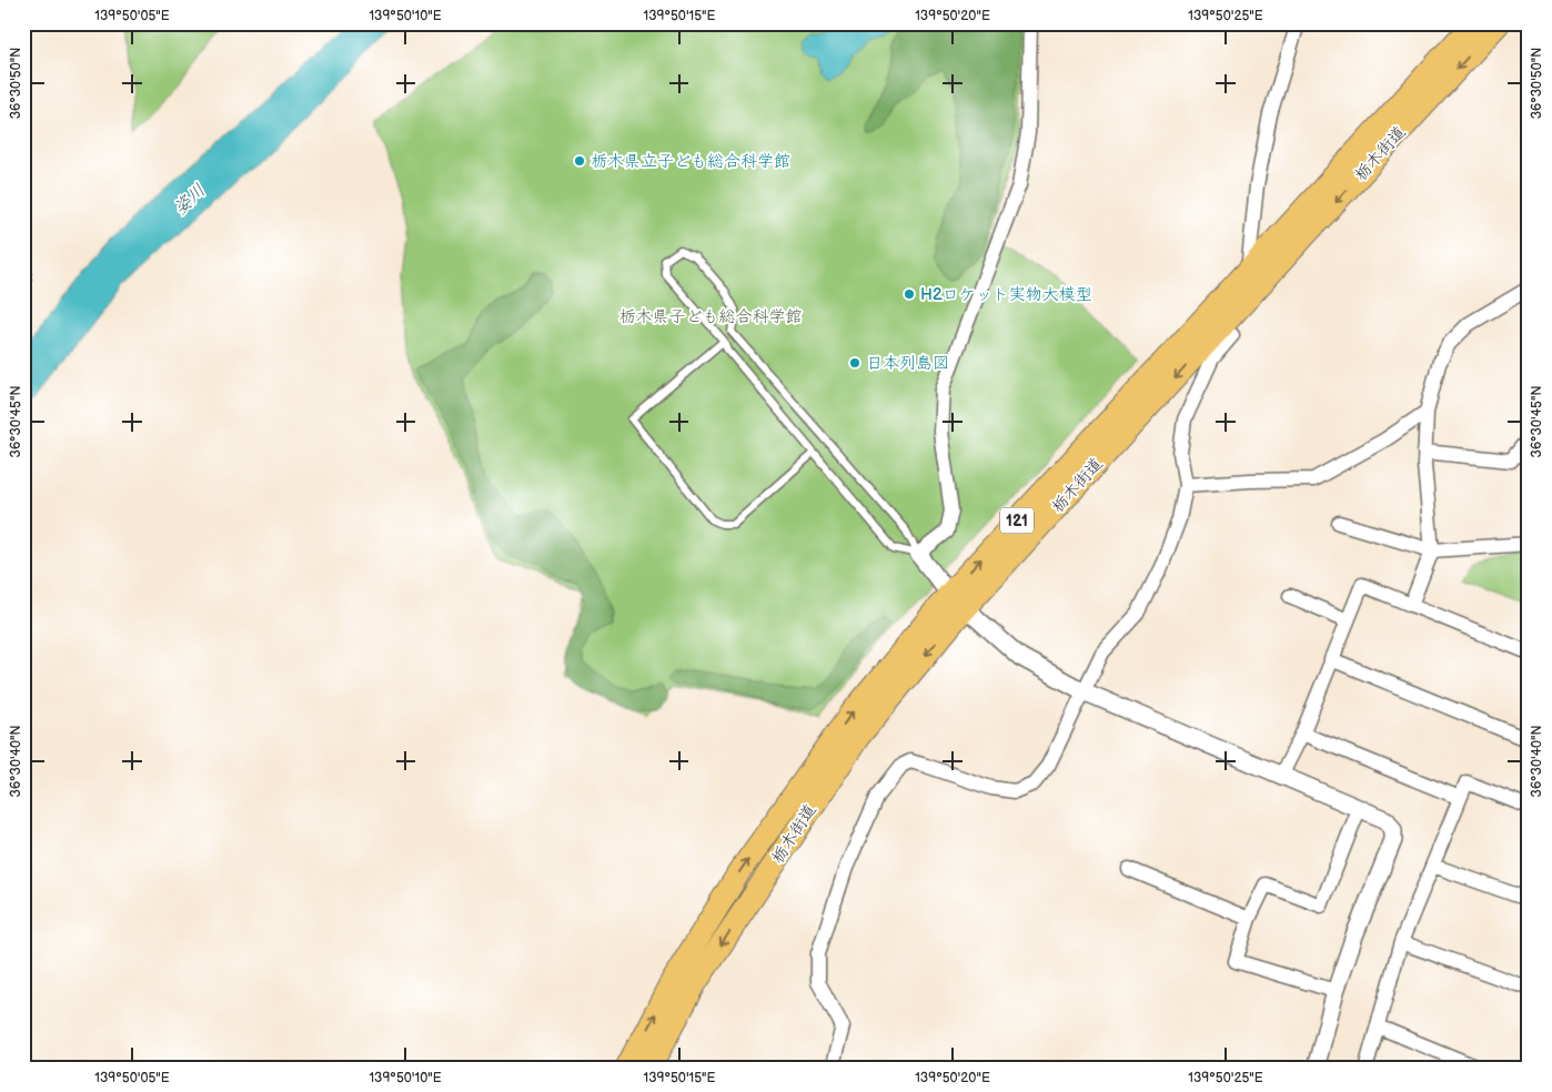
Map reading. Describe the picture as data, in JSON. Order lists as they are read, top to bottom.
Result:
{
  "streets": {
    "highway": ["栃木街道", "121"]
  },
  "water": ["姿川"],
  "parks": ["栃木県子ども総合科学館"],
  "places": ["栃木県立子ども総合科学館", "H2ロケット実物大模型", "日本列島図"],
  "coordinates": [
    "139°50'05\"E",
    "139°50'10\"E",
    "139°50'15\"E",
    "139°50'20\"E",
    "139°50'25\"E",
    "36°30'50\"N",
    "36°30'45\"N",
    "36°30'40\"N"
  ]
}
